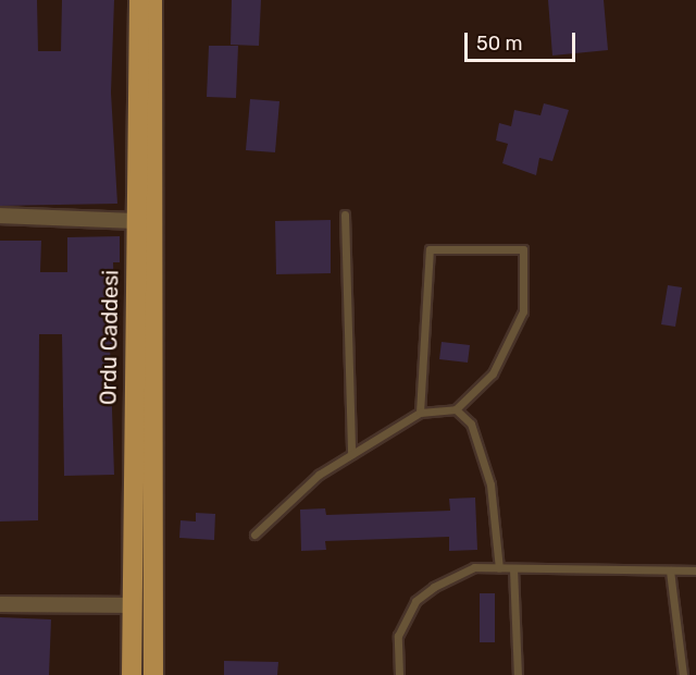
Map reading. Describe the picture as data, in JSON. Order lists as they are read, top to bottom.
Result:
{
  "streets": {
    "main road": ["Ordu Caddesi"]
  },
  "scale_bar": "50 m"
}
